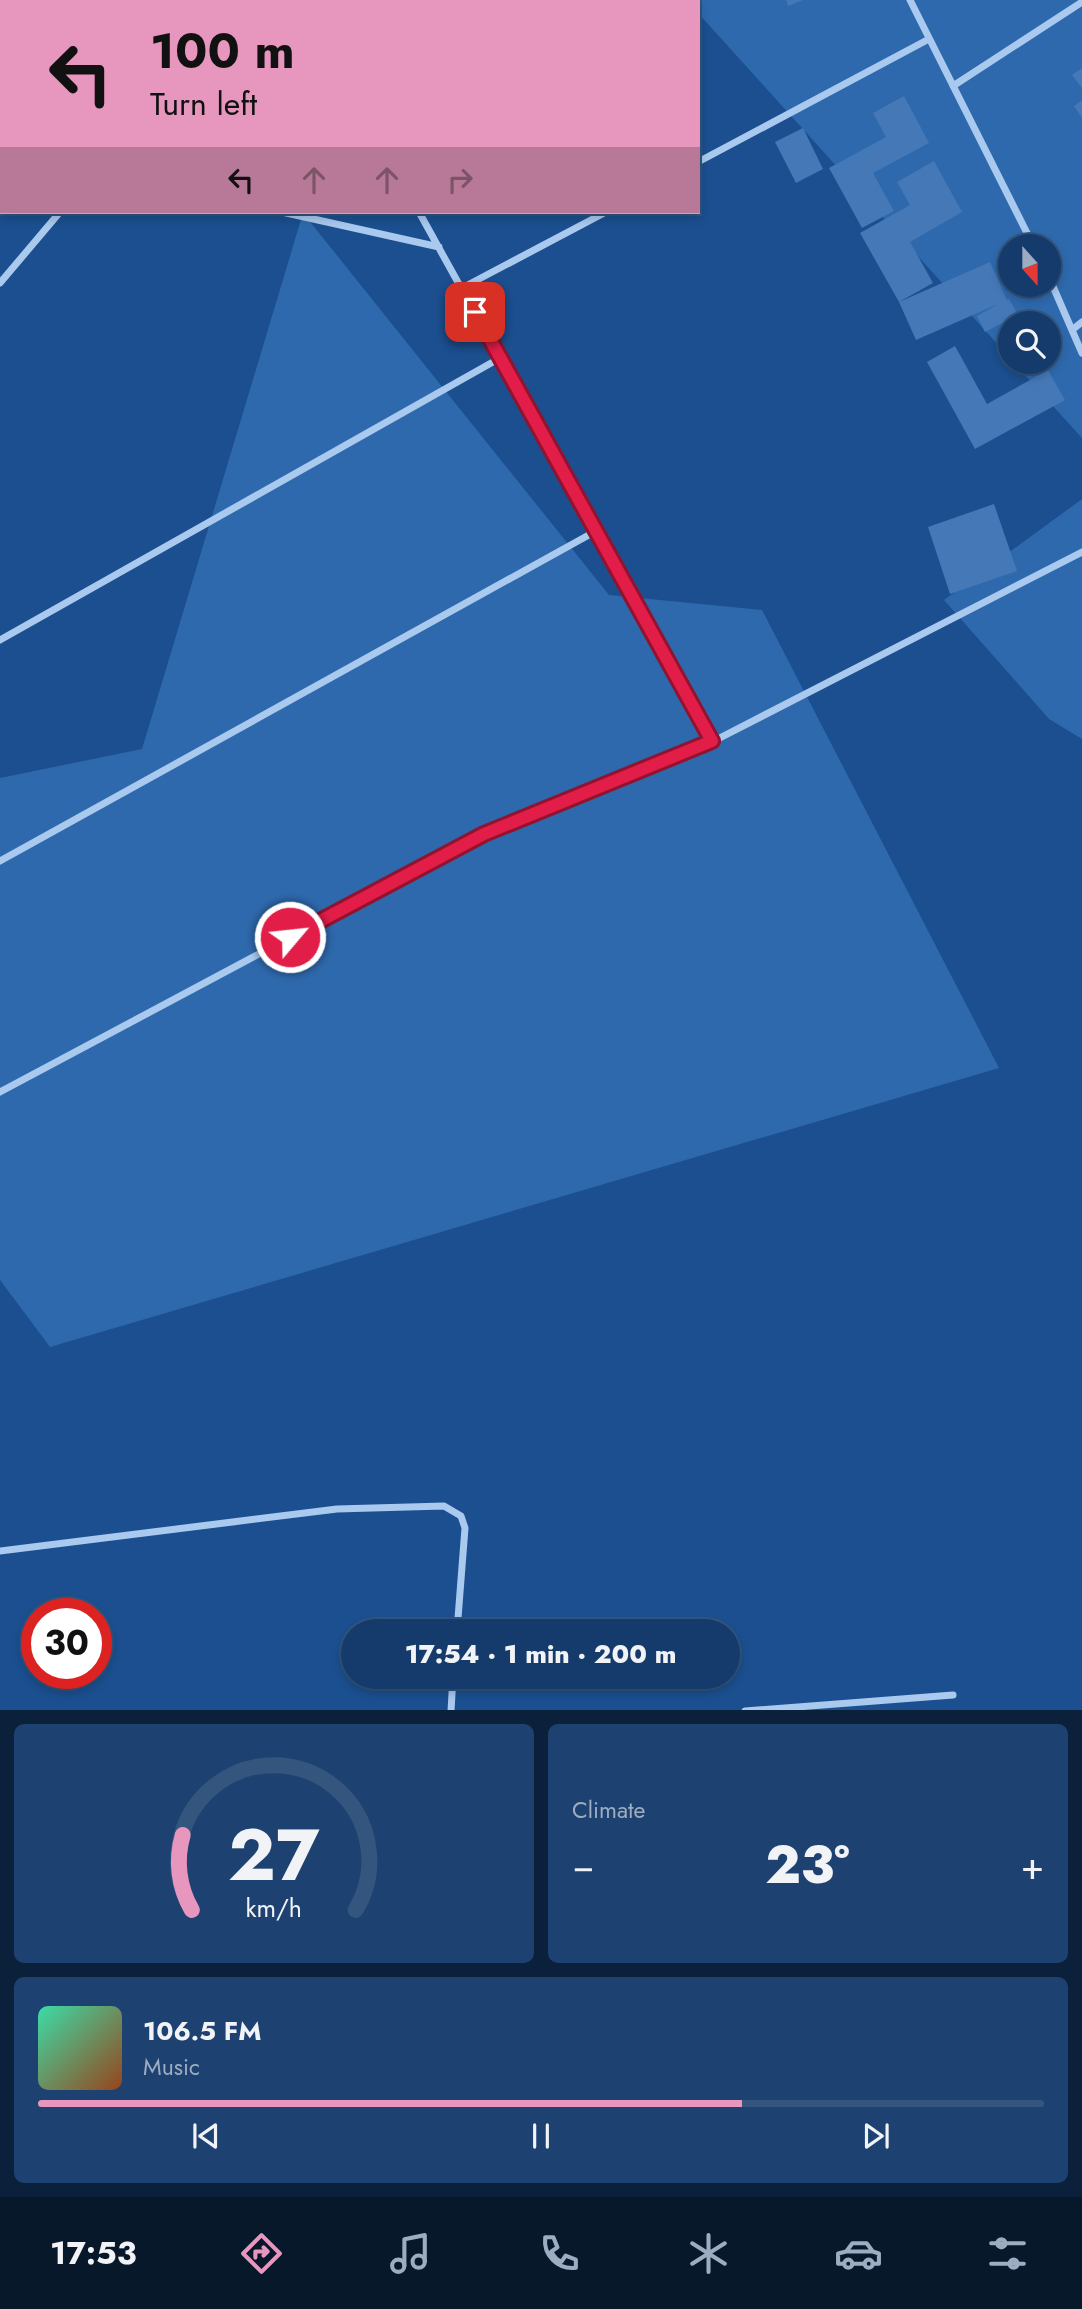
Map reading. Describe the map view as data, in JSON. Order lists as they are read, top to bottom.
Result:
{
  "north": "bottom",
  "page": {
    "turn": ["100 m", "Turn left"],
    "limit": "30",
    "trip": "17:54 · 1 min · 200 m",
    "tile": "Climate",
    "heat": ["−", "23°", "+"],
    "song": ["106.5 FM", "Music"],
    "tabs": "17:53",
    "gauge": ["27", "km/h"]
  }
}
